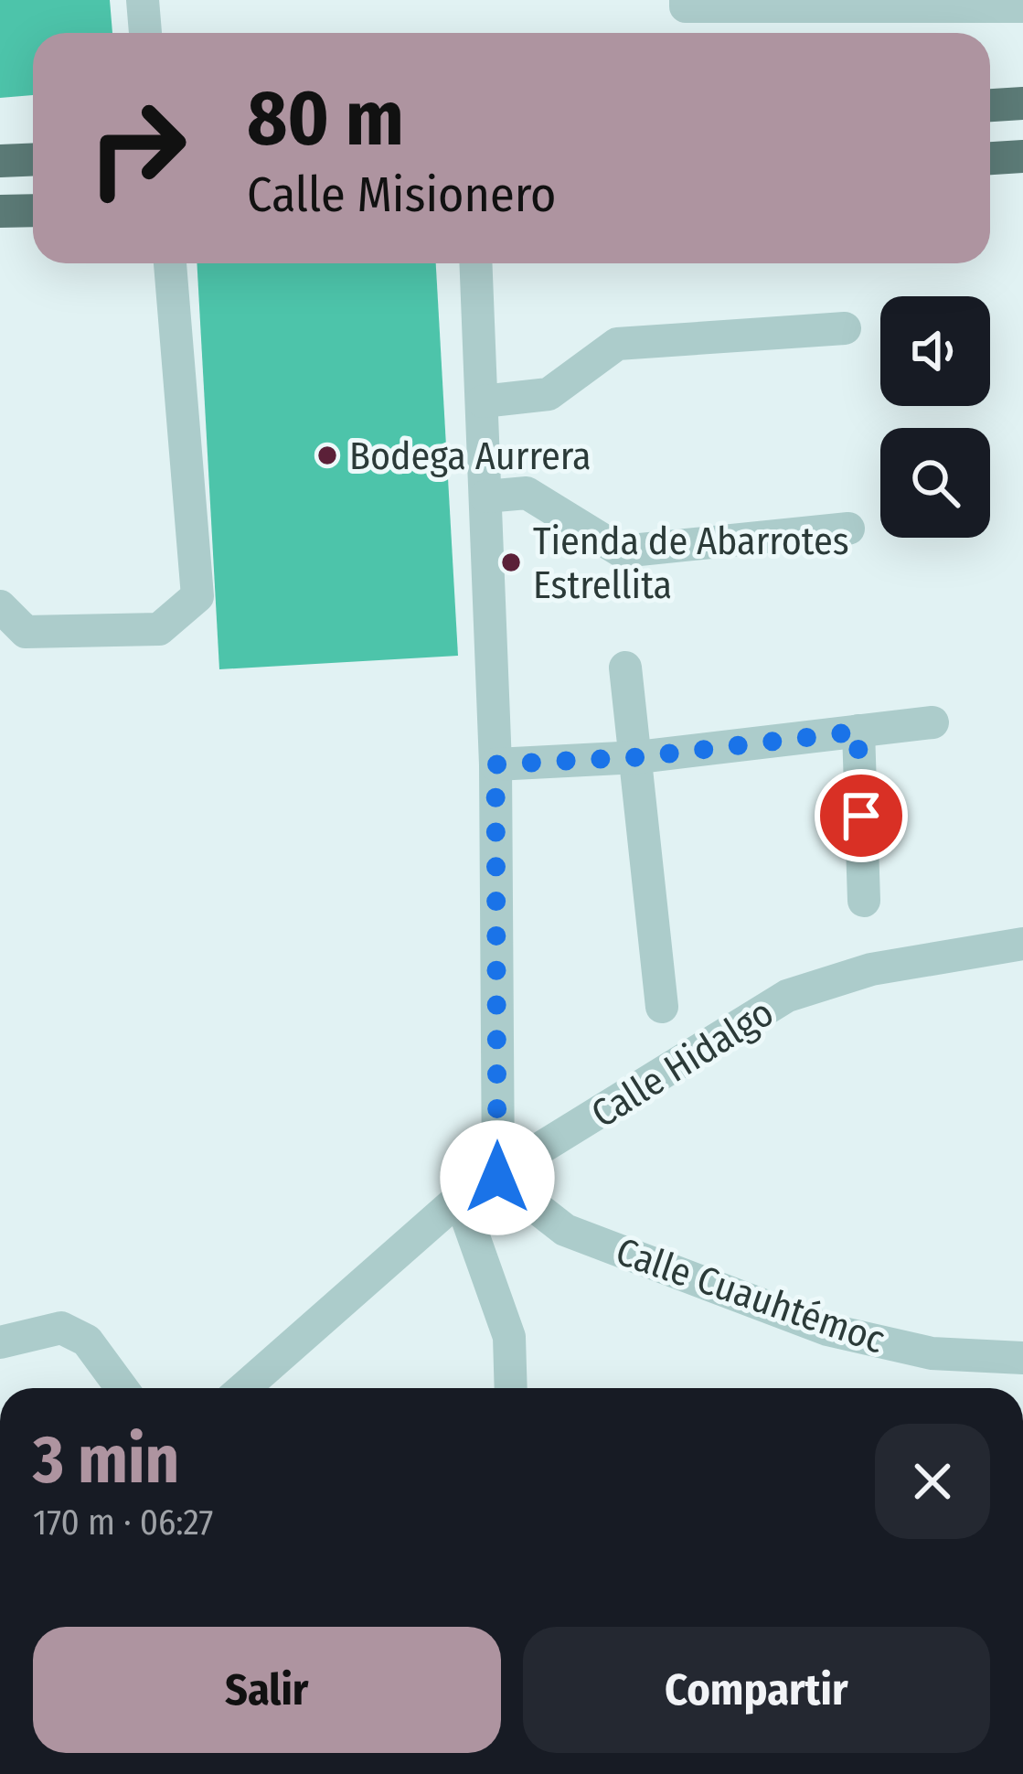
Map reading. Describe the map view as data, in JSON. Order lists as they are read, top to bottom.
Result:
{
  "streets": {
    "street": ["Calle Hidalgo", "Calle Cuauhtémoc"]
  },
  "crossings": [
    ["Calle Hidalgo", "Calle Cuauhtémoc"]
  ],
  "places": ["Bodega Aurrera", "Tienda de Abarrotes Estrellita"],
  "page": {
    "turn": ["80 m", "Calle Misionero"],
    "heading": ["3 min", "170 m · 06:27"],
    "buttons": ["Salir", "Compartir"]
  }
}
